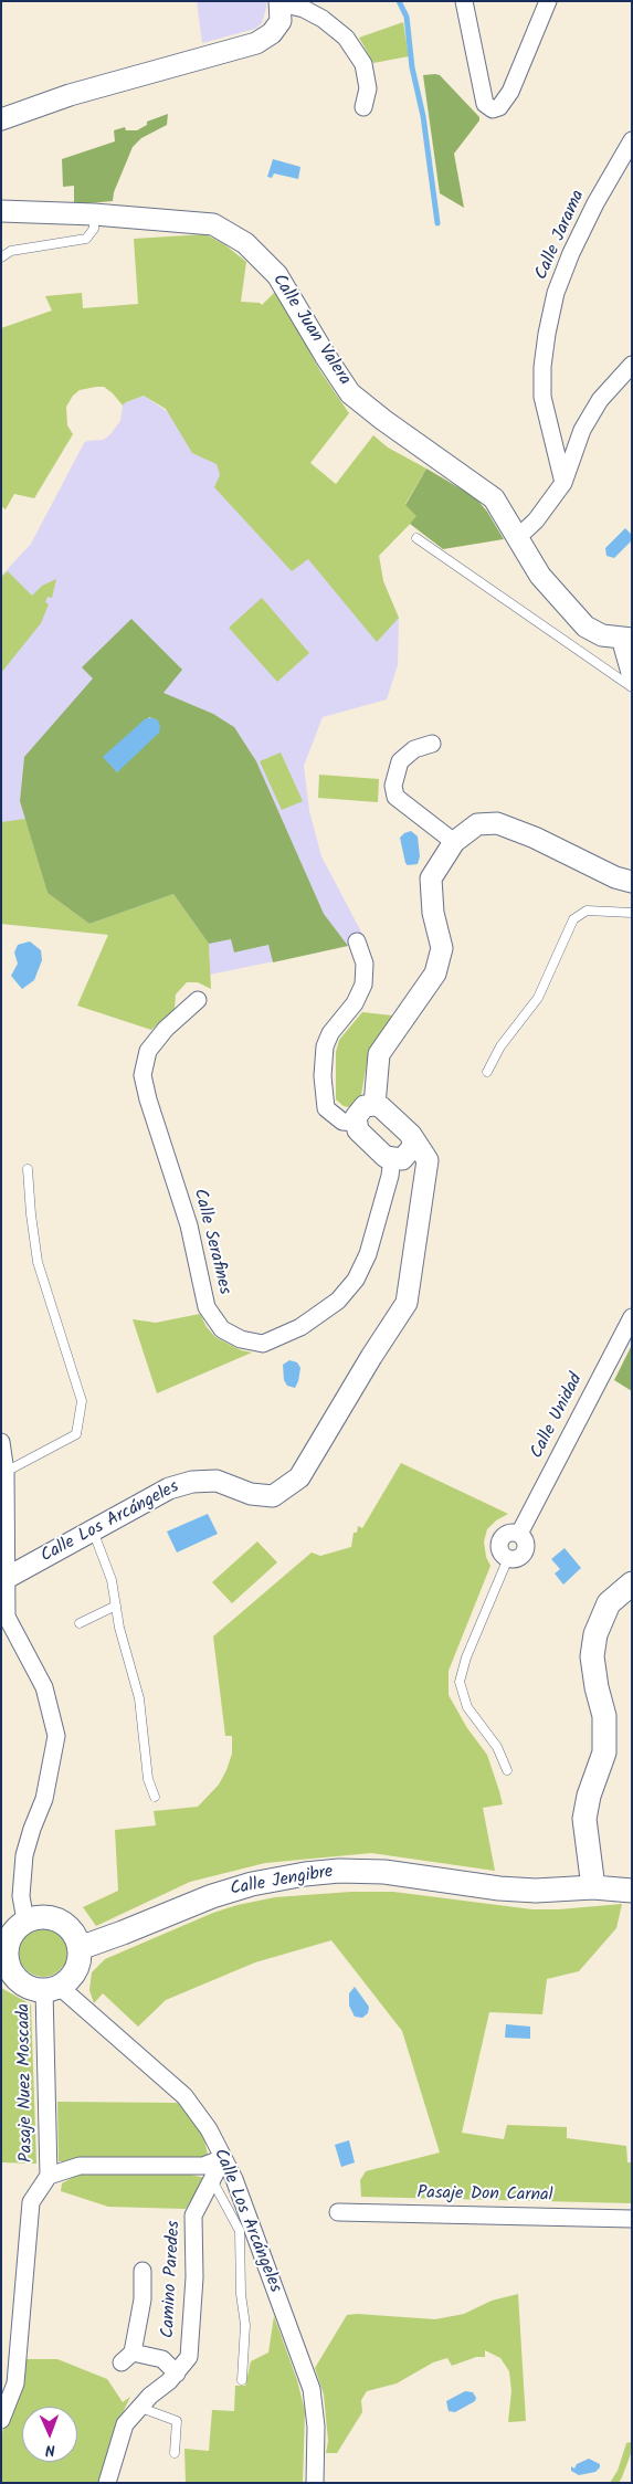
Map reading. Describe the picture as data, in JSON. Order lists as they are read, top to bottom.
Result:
{
  "streets": {
    "main road": ["Calle Jengibre"],
    "street": [
      "Calle Jarama",
      "Calle Juan Valera",
      "Calle Serafines",
      "Calle Unidad",
      "Calle Los Arcángeles",
      "Pasaje Nuez Moscada",
      "Pasaje Don Carnal",
      "Camino Paredes"
    ]
  },
  "crossings": [
    ["Calle Los Arcángeles", "Calle Jengibre"],
    ["Calle Los Arcángeles", "Pasaje Nuez Moscada"],
    ["Calle Los Arcángeles", "Camino Paredes"],
    ["Calle Jengibre", "Pasaje Nuez Moscada"]
  ],
  "north": "bottom"
}
